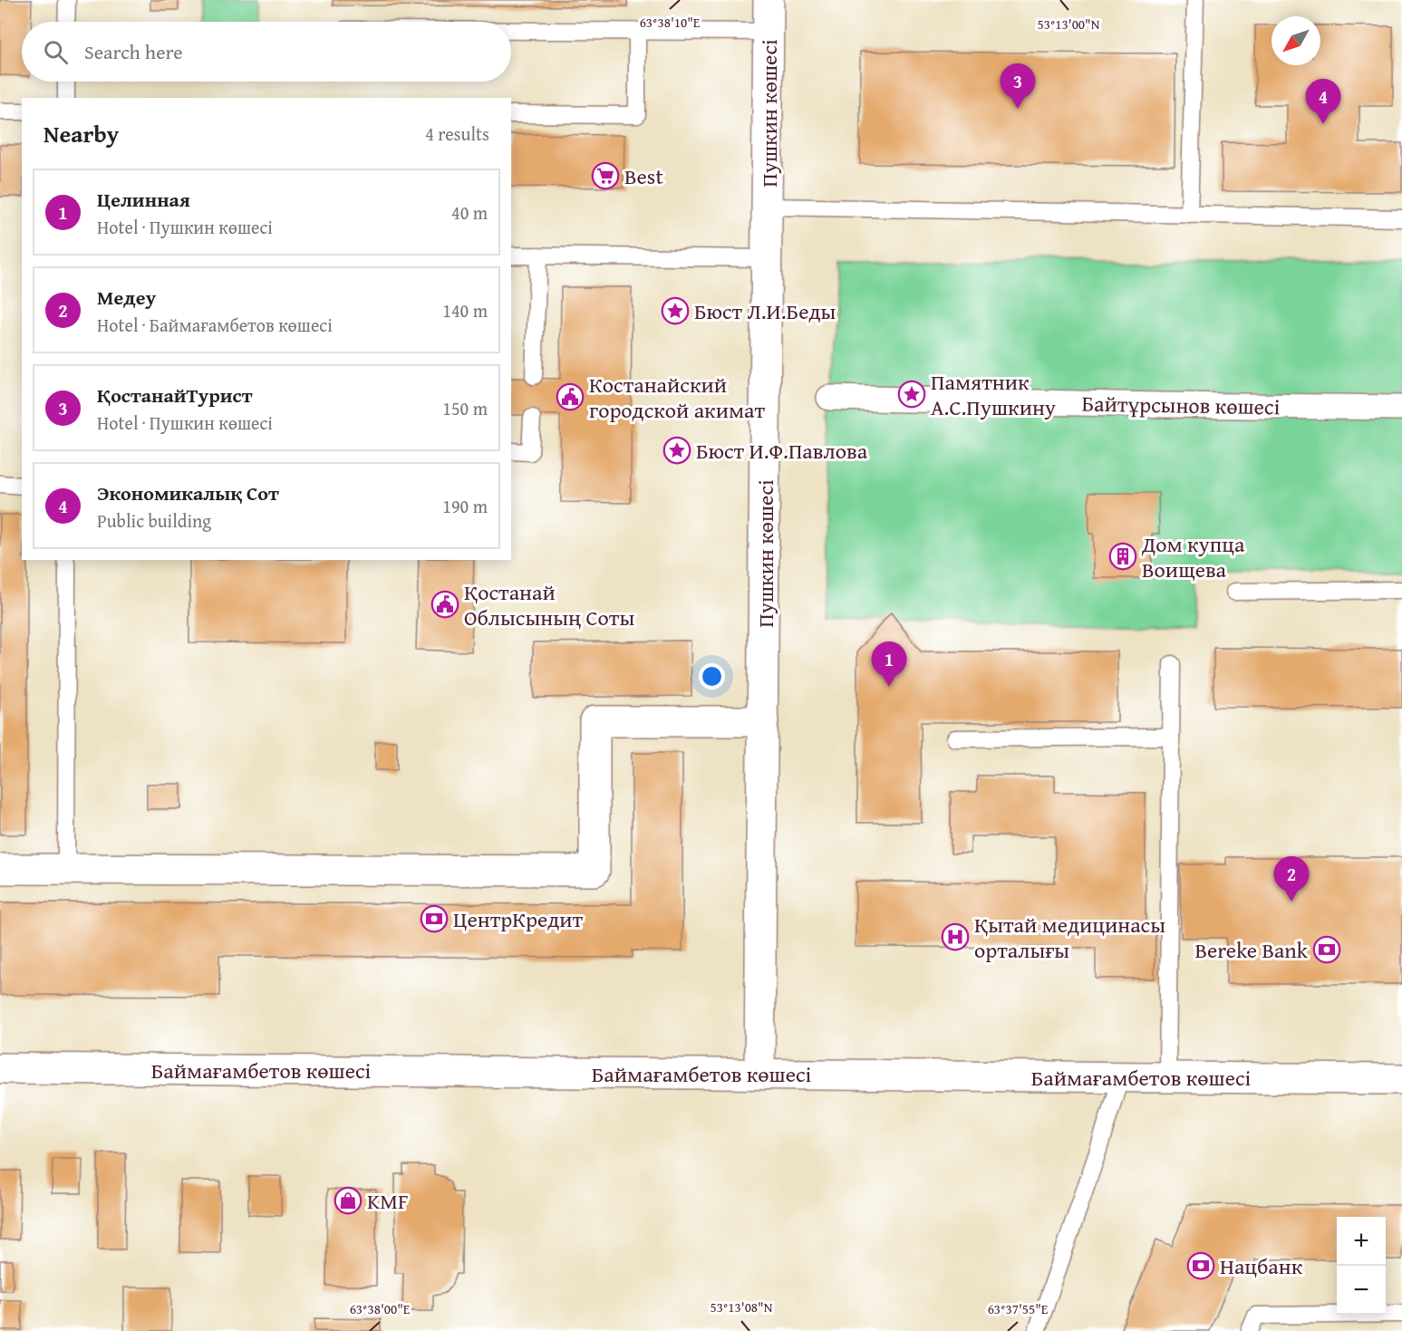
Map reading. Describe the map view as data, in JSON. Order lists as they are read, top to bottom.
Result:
{
  "streets": {
    "street": ["Пушкин көшесі", "Байтұрсынов көшесі", "Баймағамбетов көшесі"]
  },
  "crossings": [
    ["Пушкин көшесі", "Баймағамбетов көшесі"]
  ],
  "places": {
    "supermarket": ["Best"],
    "place": ["Бюст Л.И.Беды", "Памятник А.С.Пушкину", "Бюст И.Ф.Павлова"],
    "public building": ["Костанайский городской акимат", "Қостанай Облысының Соты"],
    "building": ["Дом купца Воищева"],
    "bank": ["ЦентрКредит", "Bereke Bank", "Нацбанк"],
    "hospital": ["Қытай медицинасы орталығы"],
    "shop": ["KMF"]
  },
  "north": "bottom left",
  "page": {
    "search": "Search here",
    "pins": [
      "3",
      "4",
      "1",
      "2"
    ],
    "heading": ["Nearby", "4 results"],
    "list": [
      {
        "mark": "1",
        "name": "Целинная",
        "note": "Hotel · Пушкин көшесі",
        "value": "40 m"
      },
      {
        "mark": "2",
        "name": "Медеу",
        "note": "Hotel · Баймағамбетов көшесі",
        "value": "140 m"
      },
      {
        "mark": "3",
        "name": "ҚостанайТурист",
        "note": "Hotel · Пушкин көшесі",
        "value": "150 m"
      },
      {
        "mark": "4",
        "name": "Экономикалық Сот",
        "note": "Public building",
        "value": "190 m"
      }
    ],
    "map_buttons": ["+", "−"]
  },
  "coordinates": [
    "63°38'10\"E",
    "53°13'00\"N",
    "53°13'08\"N",
    "63°38'00\"E",
    "63°37'55\"E"
  ]
}
